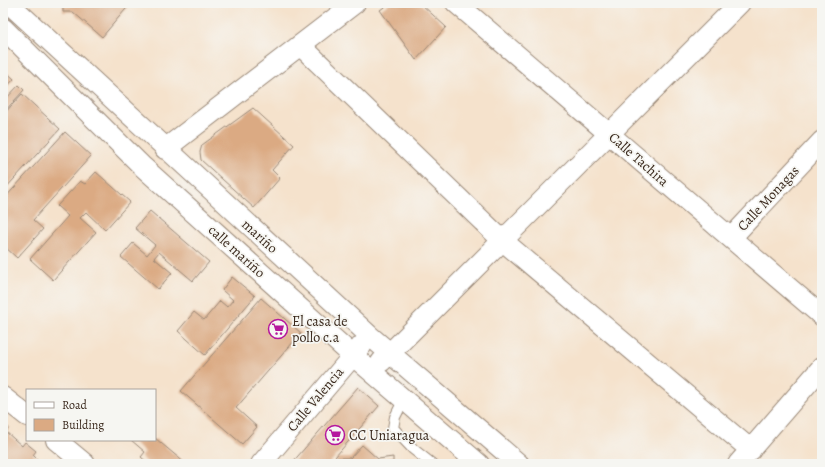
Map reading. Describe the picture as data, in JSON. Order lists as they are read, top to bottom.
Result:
{
  "streets": {
    "street": [
      "Calle Tachira",
      "Calle Monagas",
      "mariño",
      "calle mariño",
      "Calle Valencia"
    ]
  },
  "crossings": [
    ["Calle Tachira", "Calle Monagas"],
    ["mariño", "Calle Valencia"],
    ["calle mariño", "Calle Valencia"]
  ],
  "places": {
    "supermarket": ["El casa de pollo c.a", "CC Uniaragua"]
  },
  "legend": ["Road", "Building"]
}
